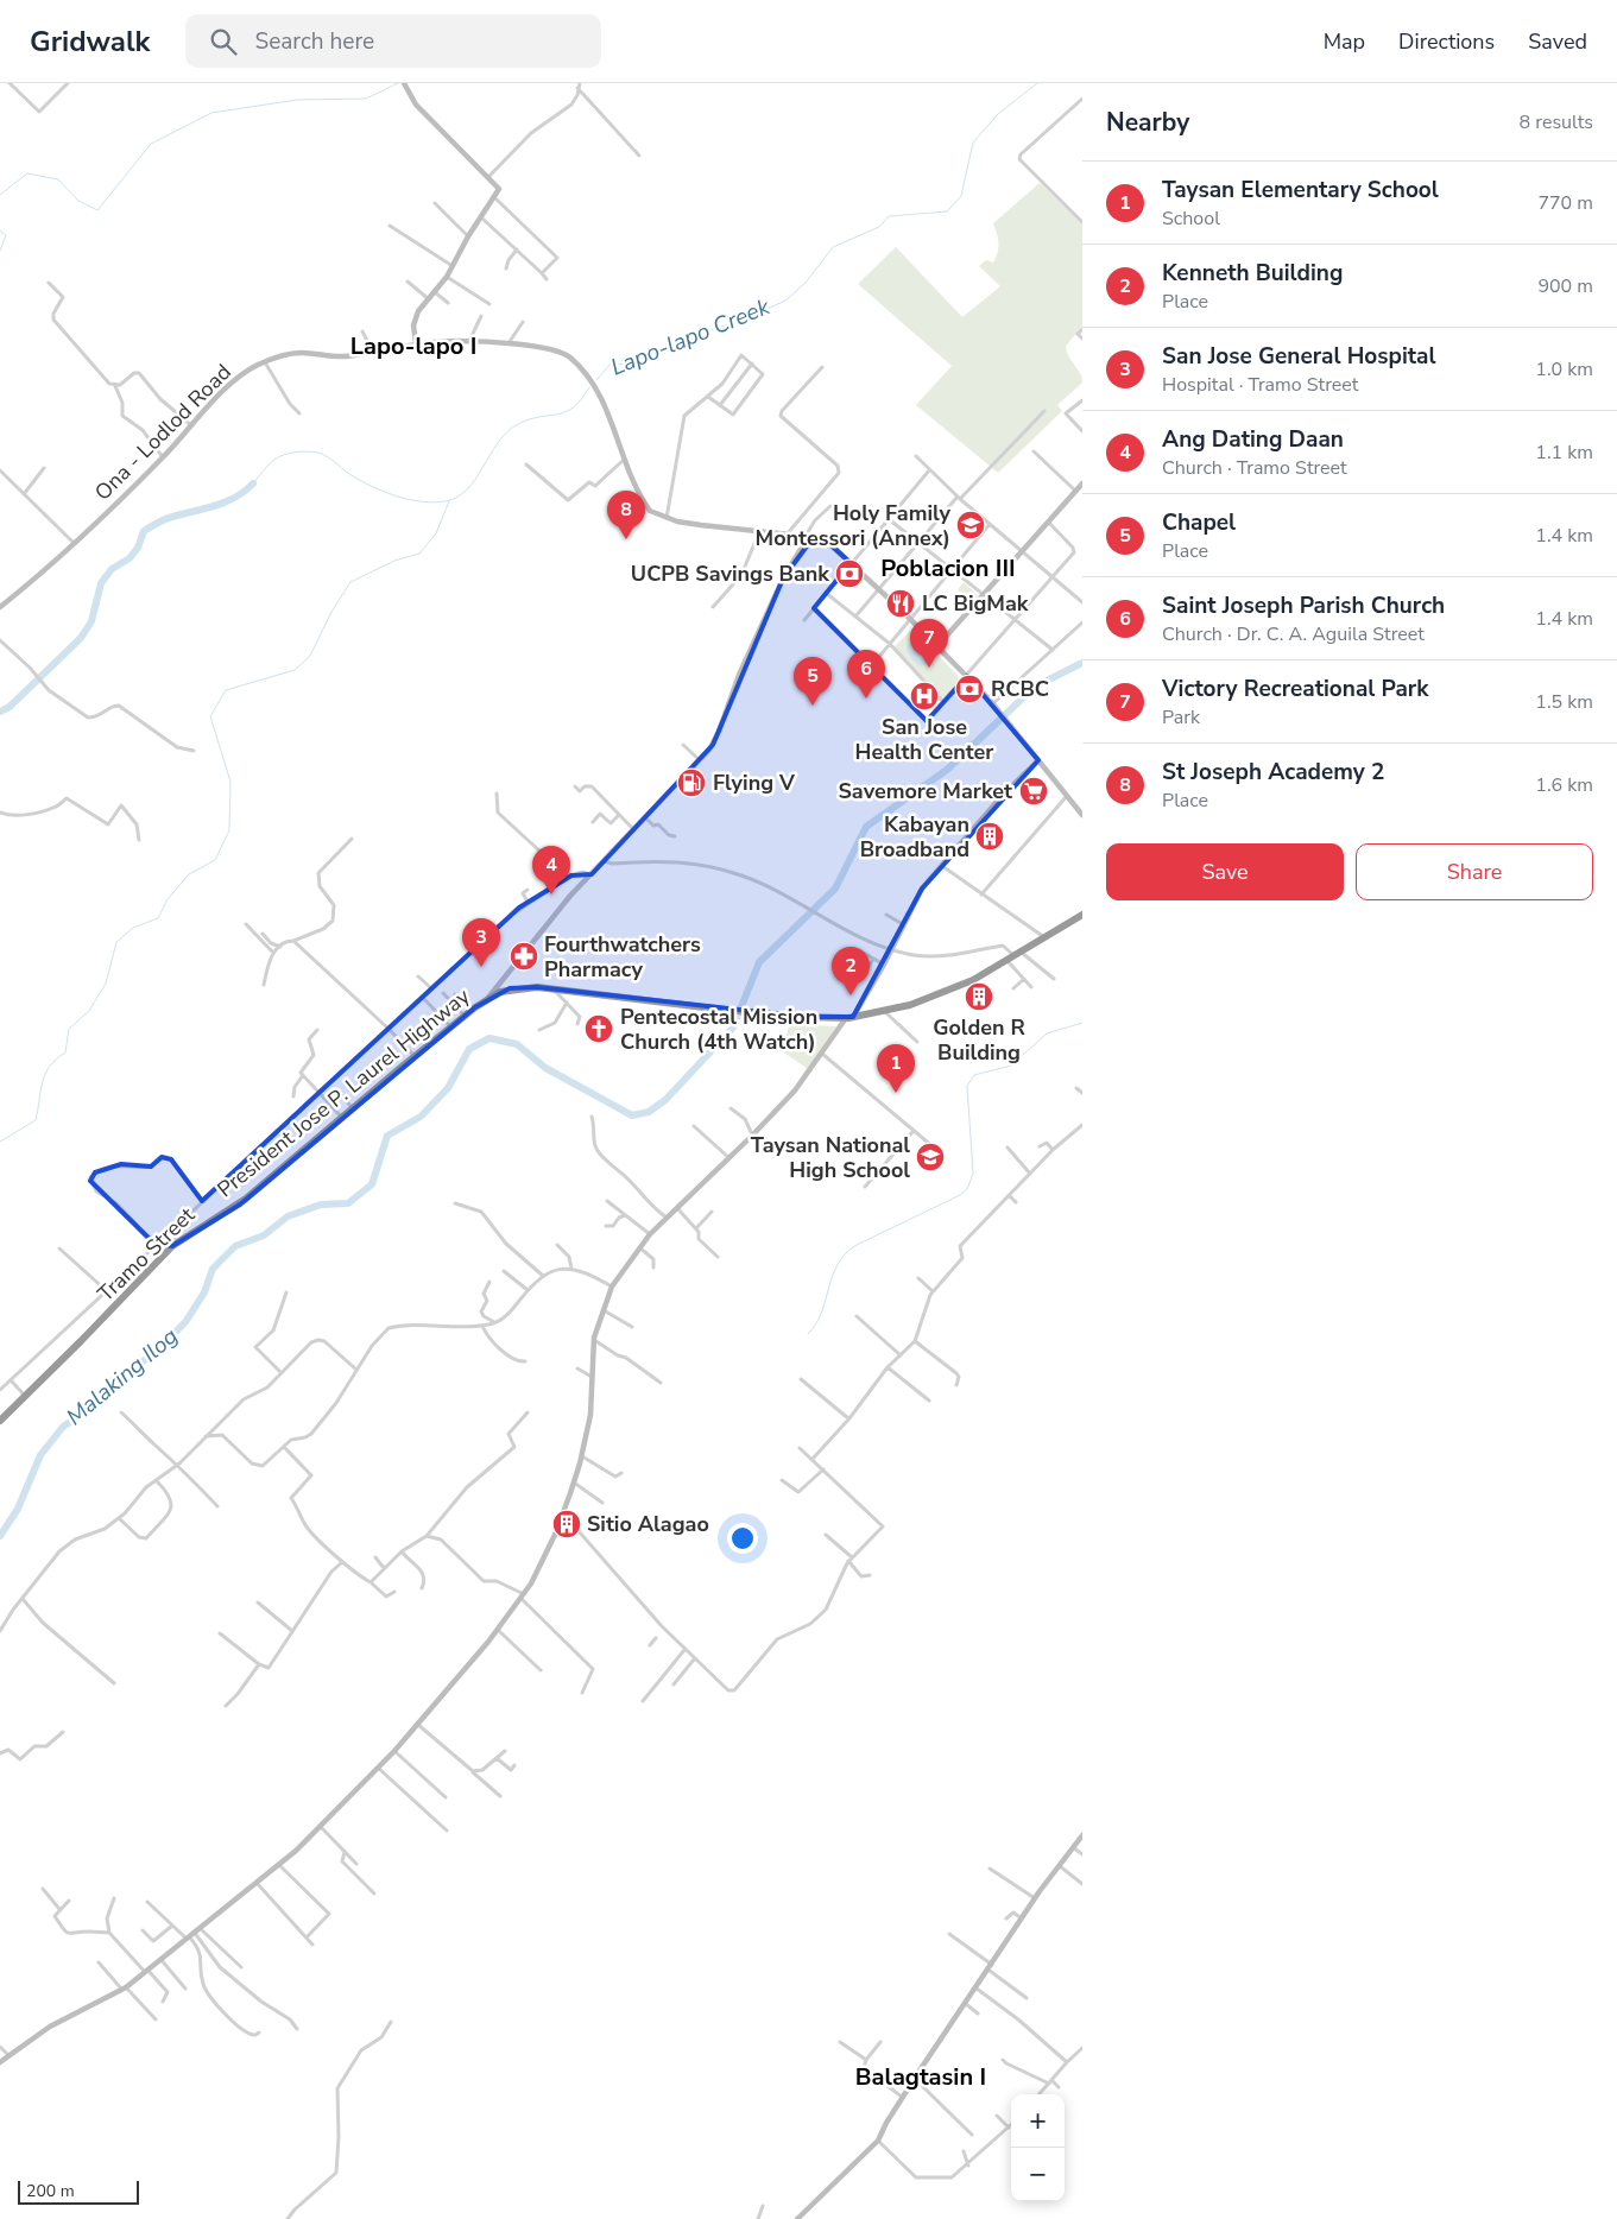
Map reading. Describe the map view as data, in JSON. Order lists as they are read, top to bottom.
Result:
{
  "streets": {
    "highway": ["President Jose P. Laurel Highway"],
    "street": ["Ona - Lodlod Road", "Tramo Street"]
  },
  "districts": ["Lapo-lapo I", "Poblacion III", "Balagtasin I"],
  "water": ["Lapo-lapo Creek", "Malaking Ilog"],
  "places": {
    "school or university": ["Holy Family Montessori (Annex)", "Taysan National High School"],
    "bank": ["UCPB Savings Bank", "RCBC"],
    "restaurant": ["LC BigMak"],
    "hospital": ["San Jose Health Center"],
    "fuel station": ["Flying V"],
    "supermarket": ["Savemore Market"],
    "building": ["Kabayan Broadband", "Golden R Building", "Sitio Alagao"],
    "pharmacy": ["Fourthwatchers Pharmacy"],
    "church": ["Pentecostal Mission Church (4th Watch)"]
  },
  "scale_bar": "200 m",
  "page": {
    "header": "Gridwalk",
    "search": "Search here",
    "nav": ["Map", "Directions", "Saved"],
    "heading": ["Nearby", "8 results"],
    "list": [
      {
        "mark": "1",
        "name": "Taysan Elementary School",
        "note": "School",
        "value": "770 m"
      },
      {
        "mark": "2",
        "name": "Kenneth Building",
        "note": "Place",
        "value": "900 m"
      },
      {
        "mark": "3",
        "name": "San Jose General Hospital",
        "note": "Hospital · Tramo Street",
        "value": "1.0 km"
      },
      {
        "mark": "4",
        "name": "Ang Dating Daan",
        "note": "Church · Tramo Street",
        "value": "1.1 km"
      },
      {
        "mark": "5",
        "name": "Chapel",
        "note": "Place",
        "value": "1.4 km"
      },
      {
        "mark": "6",
        "name": "Saint Joseph Parish Church",
        "note": "Church · Dr. C. A. Aguila Street",
        "value": "1.4 km"
      },
      {
        "mark": "7",
        "name": "Victory Recreational Park",
        "note": "Park",
        "value": "1.5 km"
      },
      {
        "mark": "8",
        "name": "St Joseph Academy 2",
        "note": "Place",
        "value": "1.6 km"
      }
    ],
    "pins": [
      "8",
      "7",
      "6",
      "5",
      "4",
      "3",
      "2",
      "1"
    ],
    "buttons": ["Save", "Share"],
    "map_buttons": ["+", "−"],
    "scale": "200 m"
  }
}
